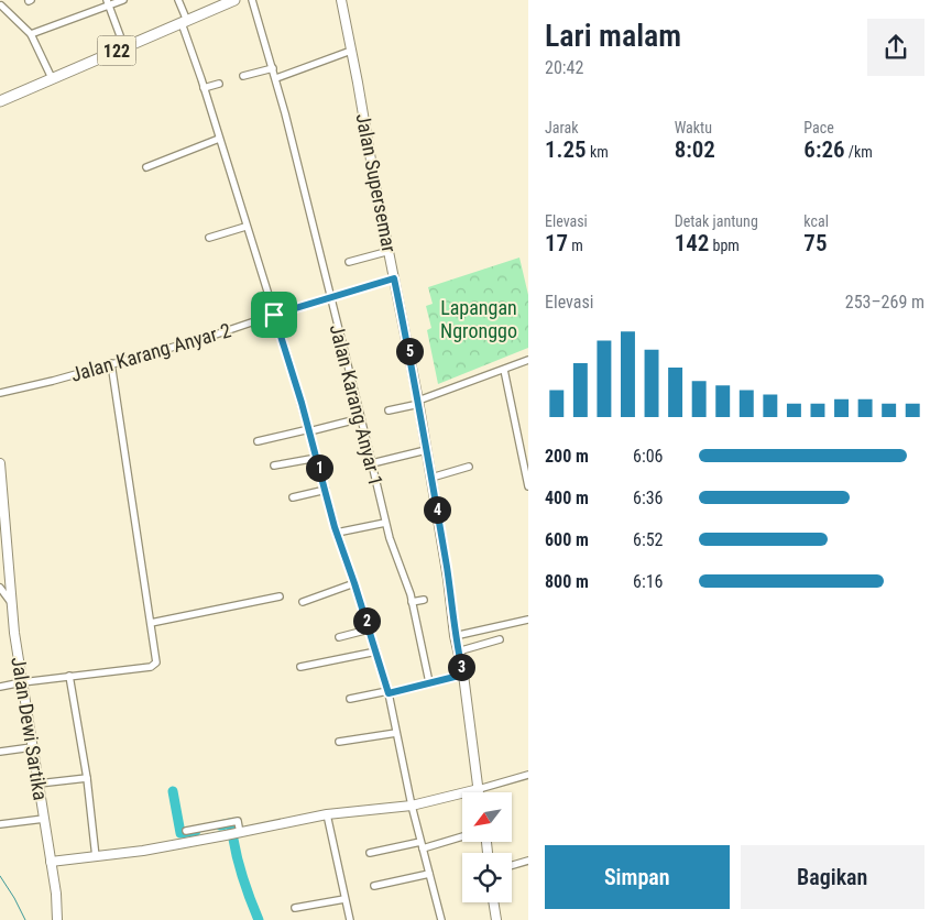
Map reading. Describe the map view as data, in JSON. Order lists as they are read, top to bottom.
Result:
{
  "streets": {
    "main road": ["122", "Jalan Supersemar", "Jalan Dewi Sartika"],
    "street": ["Jalan Karang Anyar 2", "Jalan Karang Anyar 1"]
  },
  "crossings": [
    ["Jalan Supersemar", "Jalan Karang Anyar 2"],
    ["Jalan Karang Anyar 2", "Jalan Karang Anyar 1"]
  ],
  "parks": ["Lapangan Ngronggo"],
  "north": "bottom left",
  "page": {
    "heading": ["Lari malam", "20:42"],
    "stats": [
      ["Jarak", "1.25 km"],
      ["Waktu", "8:02"],
      ["Pace", "6:26 /km"],
      ["Elevasi", "17 m"],
      ["Detak jantung", "142 bpm"],
      ["kcal", "75"]
    ],
    "chart": ["Elevasi", "253–269 m"],
    "pins": [
      "5",
      "1",
      "4",
      "2",
      "3"
    ],
    "list": [
      {
        "name": "200 m",
        "note": "6:06"
      },
      {
        "name": "400 m",
        "note": "6:36"
      },
      {
        "name": "600 m",
        "note": "6:52"
      },
      {
        "name": "800 m",
        "note": "6:16"
      }
    ],
    "buttons": ["Simpan", "Bagikan"]
  }
}
